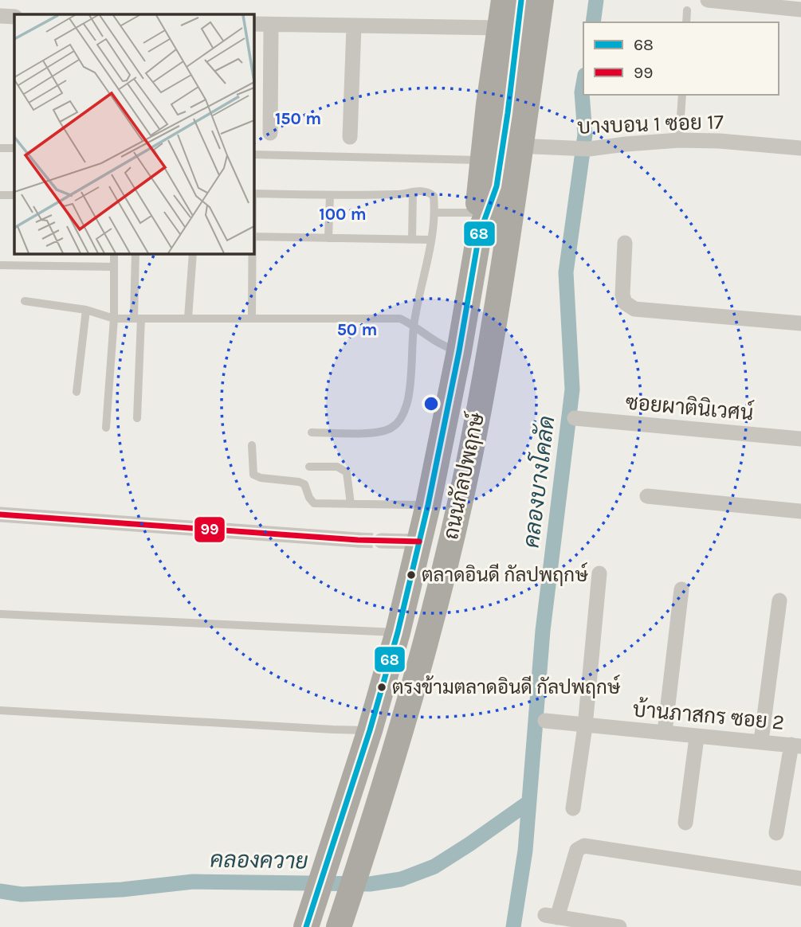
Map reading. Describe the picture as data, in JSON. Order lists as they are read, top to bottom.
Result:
{
  "streets": {
    "main road": ["ถนนกัลปพฤกษ์"],
    "street": ["บางบอน 1 ซอย 17", "ซอยผาตินิเวศน์", "บ้านภาสกร ซอย 2"]
  },
  "crossings": [
    ["บางบอน 1 ซอย 17", "ถนนกัลปพฤกษ์"]
  ],
  "water": ["คลองบางโคลัด", "คลองควาย"],
  "places": ["ตลาดอินดี กัลปพฤกษ์", "ตรงข้ามตลาดอินดี กัลปพฤกษ์"],
  "lines": ["transit line 68", "transit line 99"],
  "legend": ["68", "99"],
  "rings": ["150 m", "100 m", "50 m"]
}
